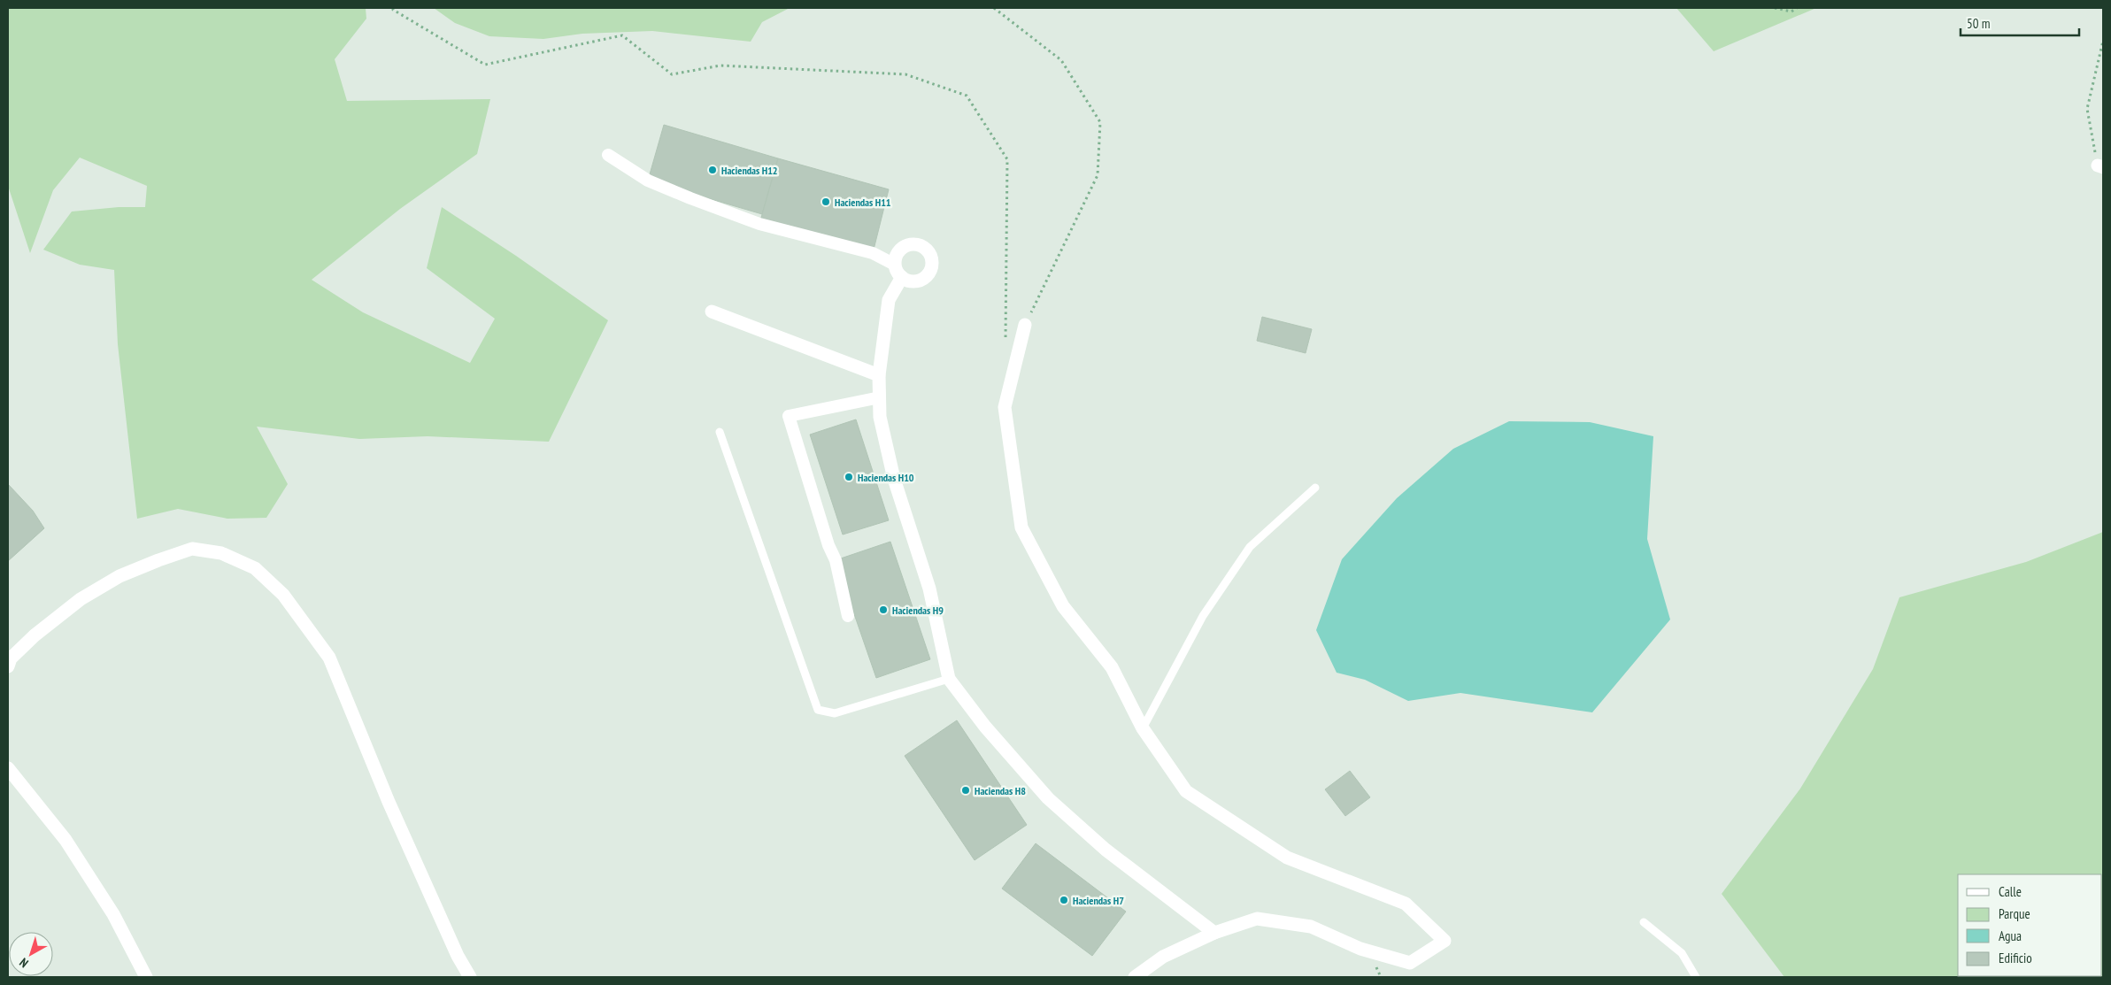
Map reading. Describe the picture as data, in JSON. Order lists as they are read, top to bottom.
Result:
{
  "places": [
    "Haciendas H12",
    "Haciendas H11",
    "Haciendas H10",
    "Haciendas H9",
    "Haciendas H8",
    "Haciendas H7"
  ],
  "legend": [
    "Calle",
    "Parque",
    "Agua",
    "Edificio"
  ],
  "scale_bar": "50 m",
  "north": "bottom left"
}
